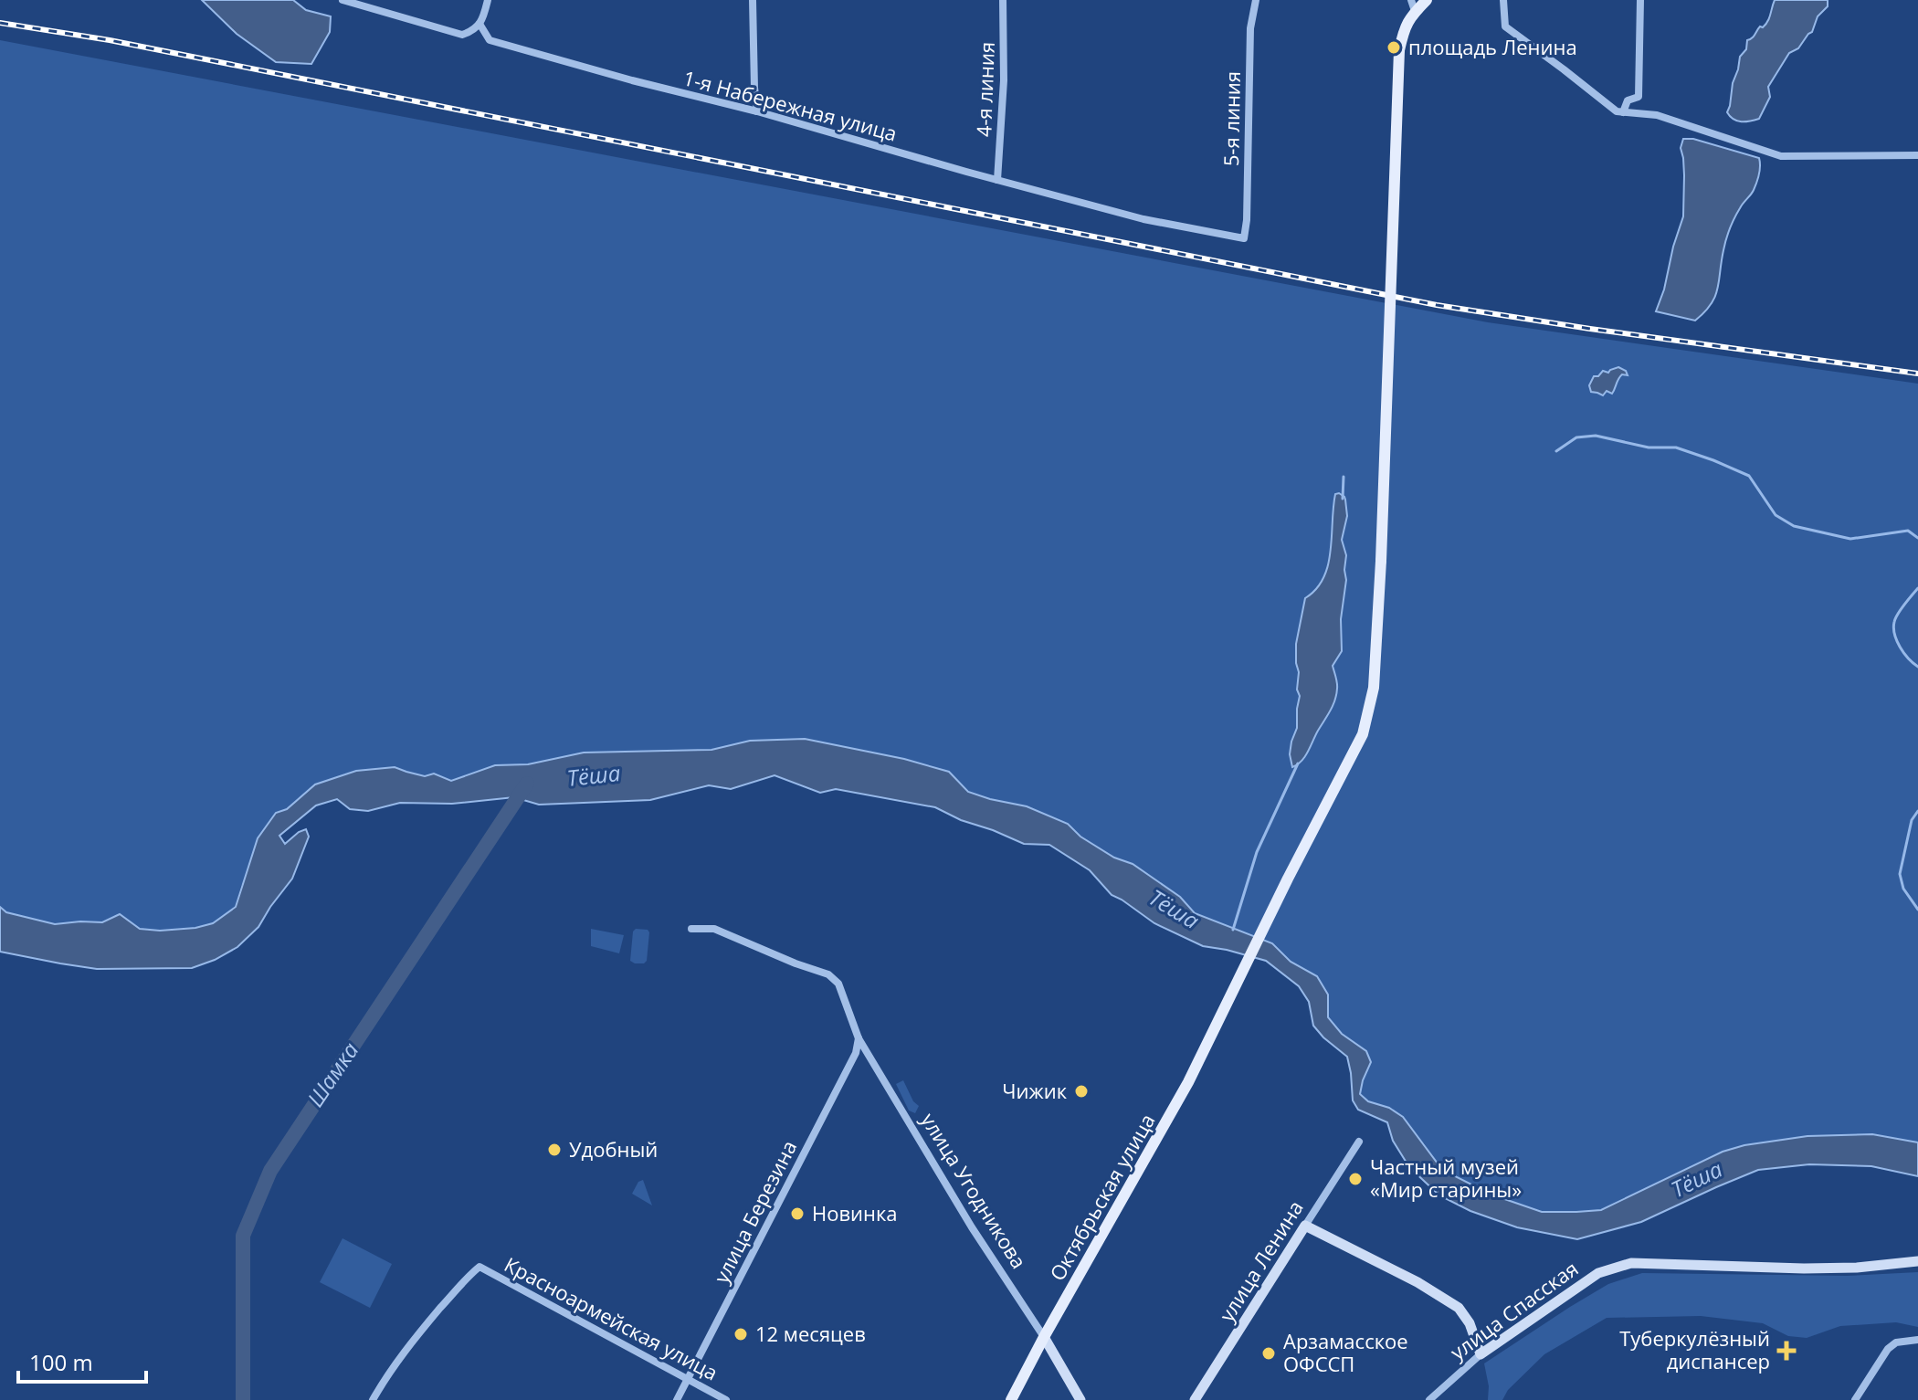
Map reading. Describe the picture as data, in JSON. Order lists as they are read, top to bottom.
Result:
{
  "streets": {
    "main road": ["Октябрьская улица"],
    "street": [
      "4-я линия",
      "1-я Набережная улица",
      "5-я линия",
      "улица Угодникова",
      "улица Березина",
      "улица Ленина",
      "улица Спасская",
      "Красноармейская улица"
    ]
  },
  "crossings": [
    ["4-я линия", "1-я Набережная улица"],
    ["1-я Набережная улица", "5-я линия"],
    ["улица Угодникова", "Октябрьская улица"],
    ["улица Угодникова", "улица Березина"],
    ["улица Березина", "Красноармейская улица"]
  ],
  "water": ["Тёша", "Шамка"],
  "places": {
    "other": [
      "площадь Ленина",
      "Чижик",
      "Удобный",
      "Частный музей «Мир старины»",
      "Новинка",
      "12 месяцев",
      "Арзамасское ОФССП"
    ],
    "health": ["Туберкулёзный диспансер"]
  },
  "scale_bar": "100 m"
}
